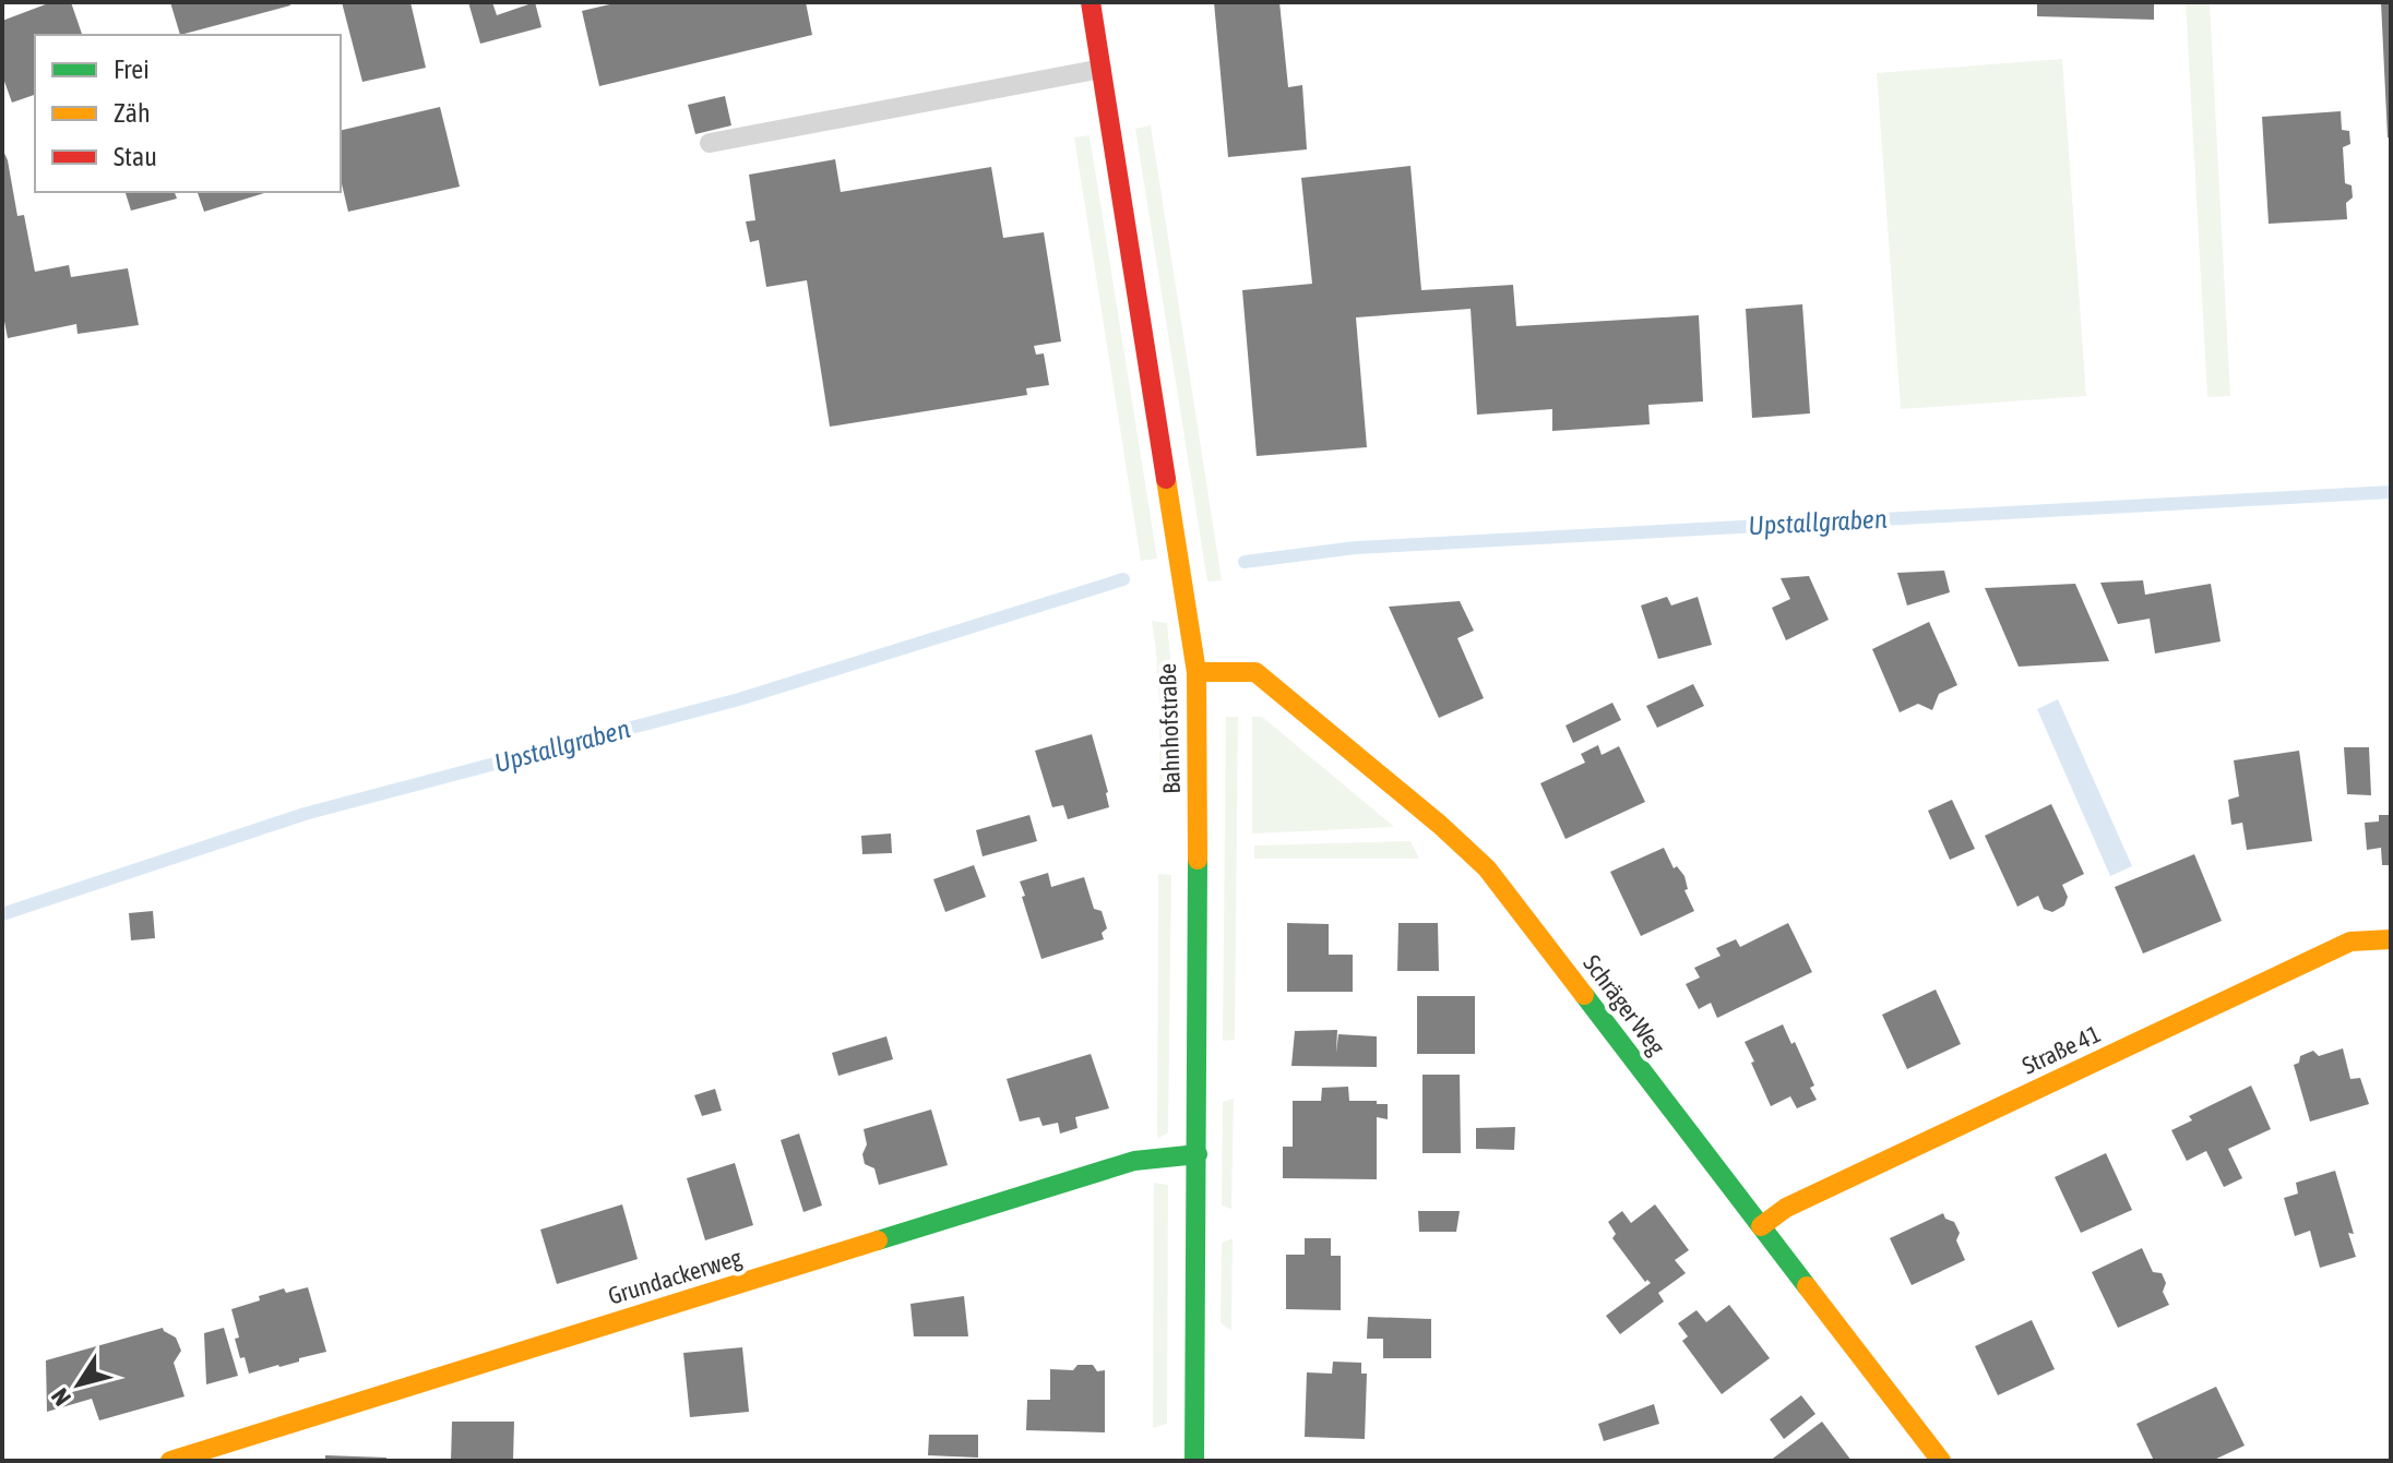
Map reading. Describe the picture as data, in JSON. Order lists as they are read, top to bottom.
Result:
{
  "streets": {
    "street": [
      "Bahnhofstraße",
      "Schräger Weg",
      "Straße 41",
      "Grundackerweg"
    ]
  },
  "crossings": [
    ["Bahnhofstraße", "Schräger Weg"],
    ["Bahnhofstraße", "Grundackerweg"],
    ["Schräger Weg", "Straße 41"]
  ],
  "water": ["Upstallgraben"],
  "legend": ["Frei", "Zäh", "Stau"],
  "north": "bottom left"
}
